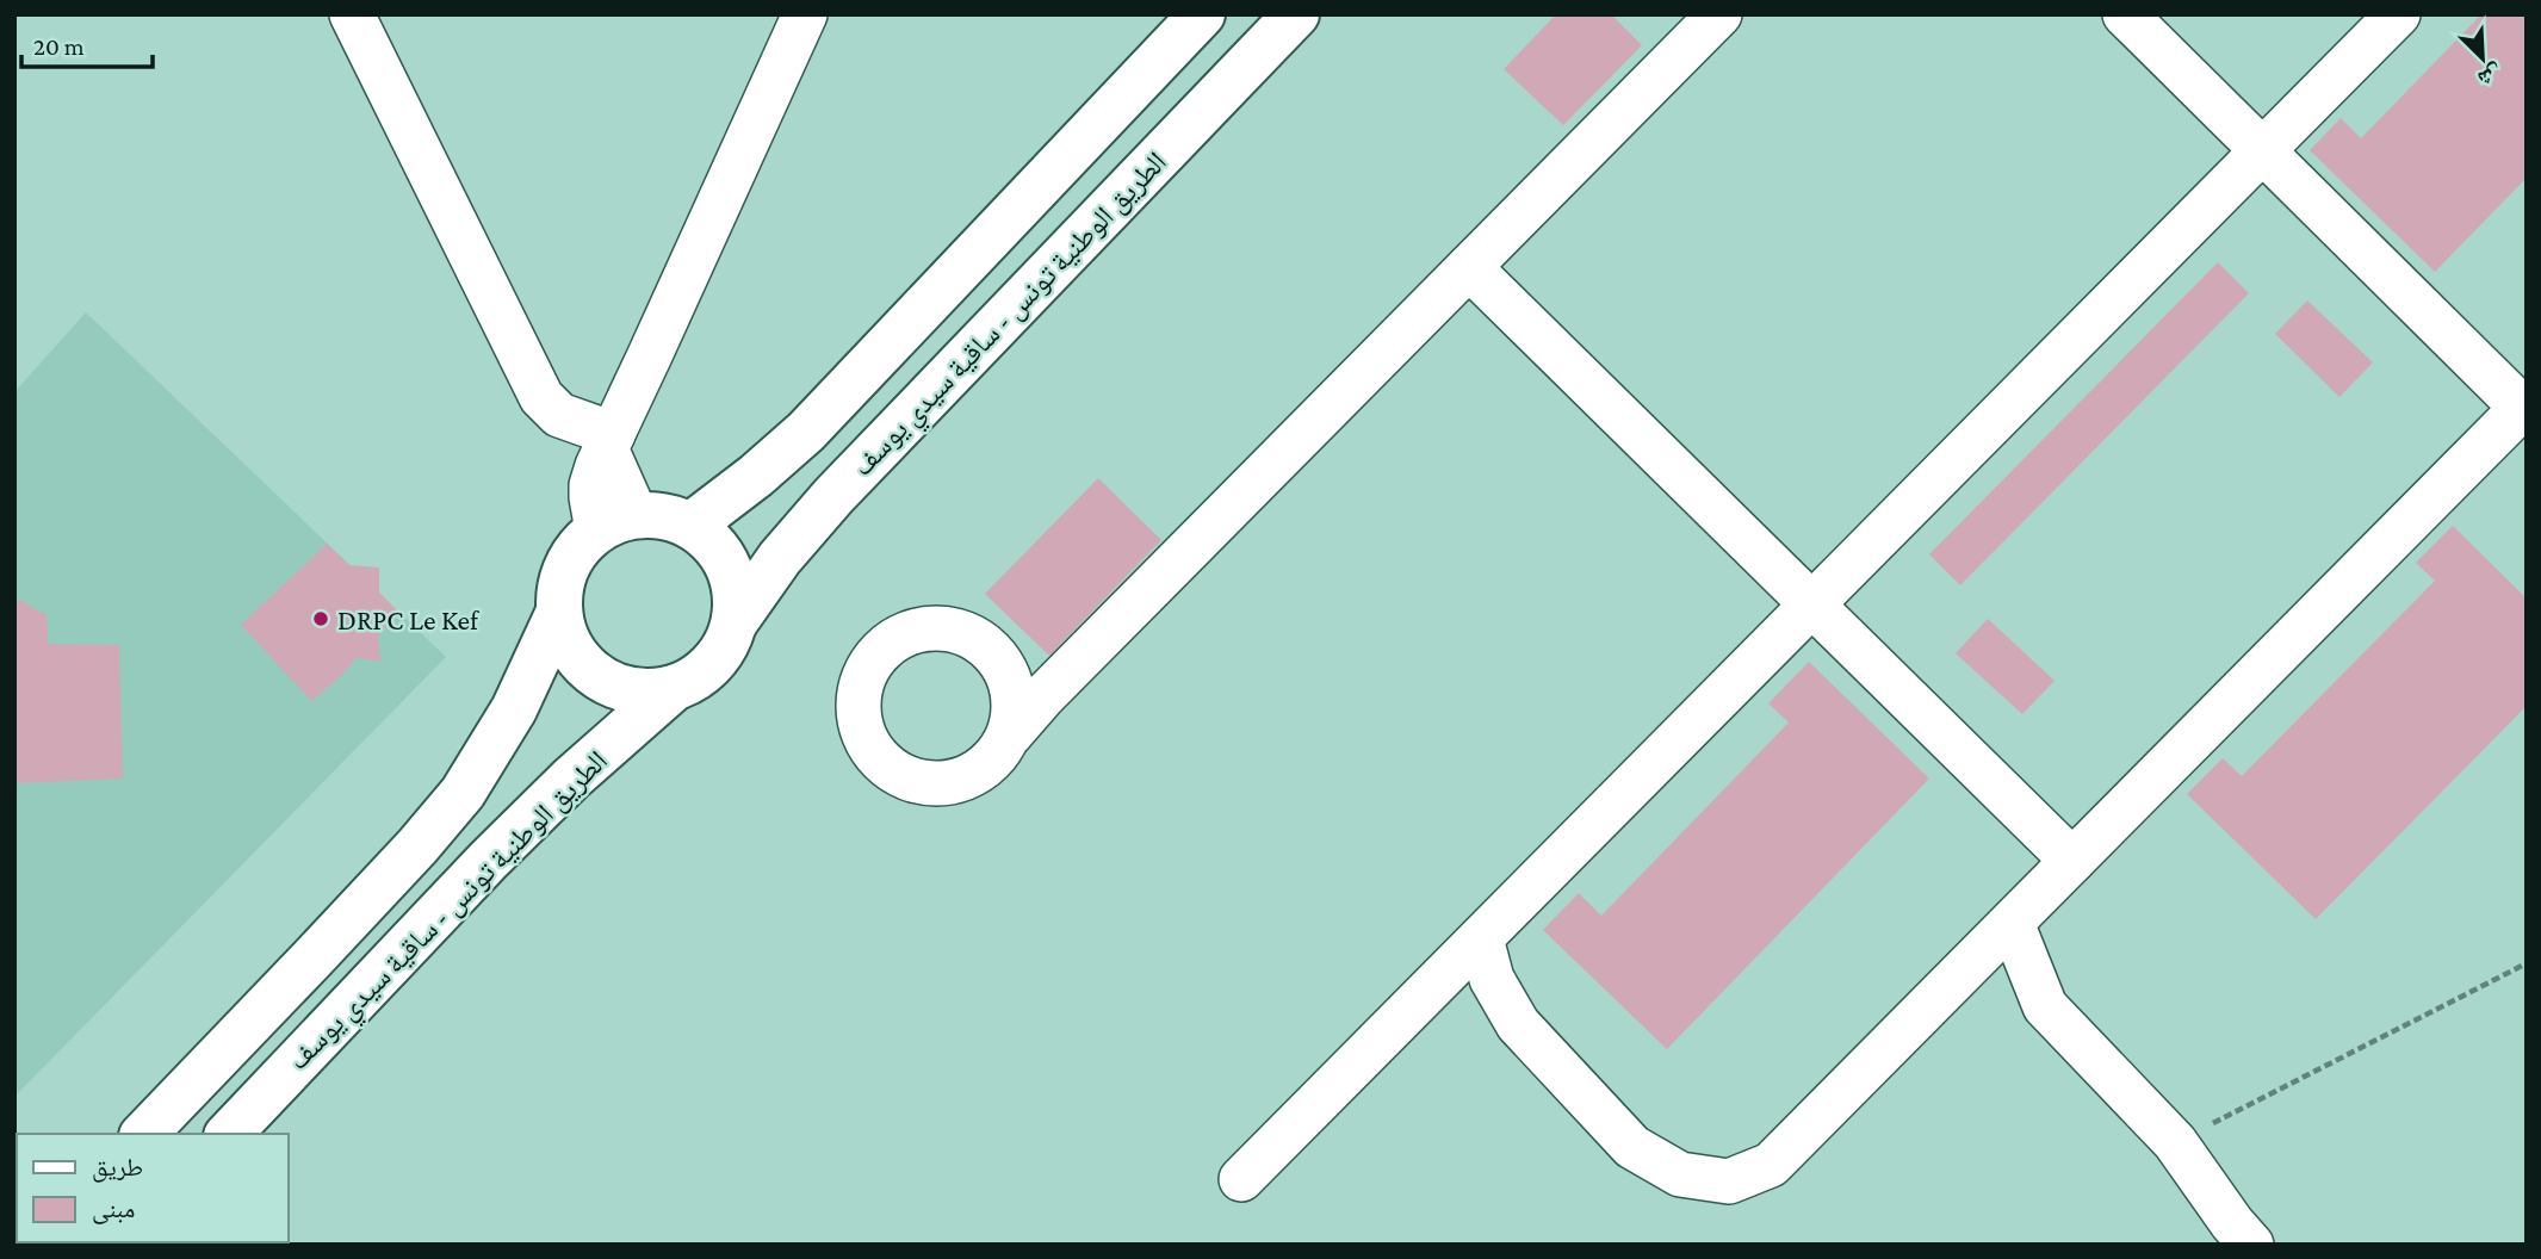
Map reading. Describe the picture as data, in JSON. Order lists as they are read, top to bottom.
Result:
{
  "streets": {
    "main road": ["الطريق الوطنية تونس - ساقية سيدي يوسف"]
  },
  "places": ["DRPC Le Kef"],
  "legend": ["طريق", "مبنى"],
  "scale_bar": "20 m",
  "north": "bottom right"
}
